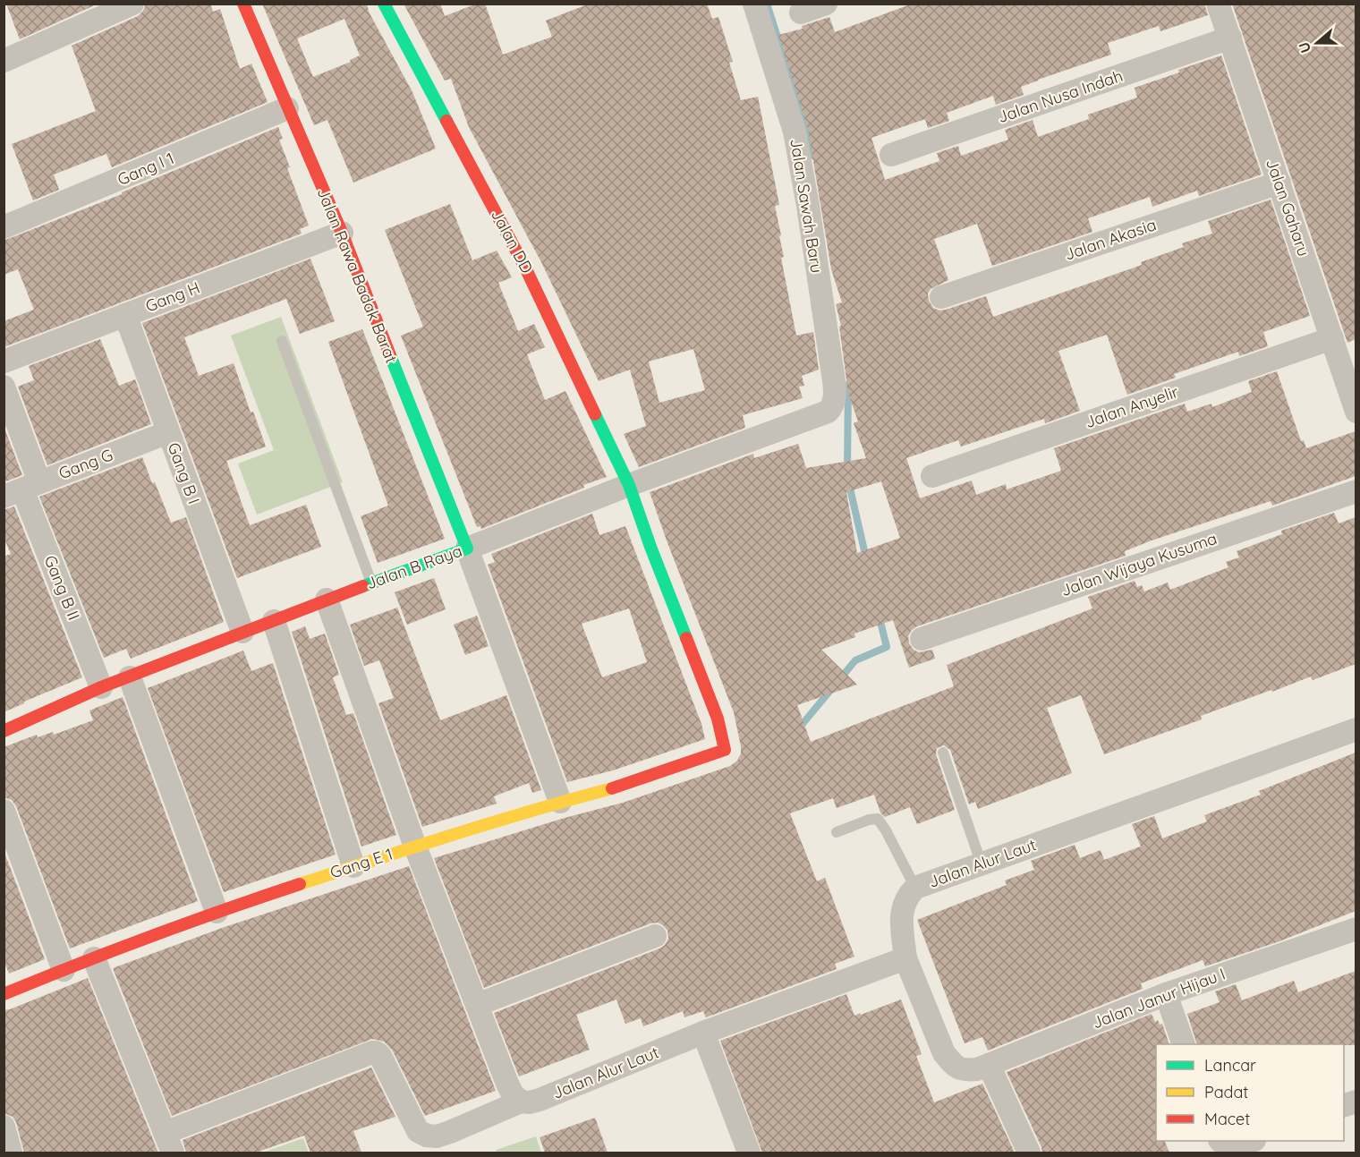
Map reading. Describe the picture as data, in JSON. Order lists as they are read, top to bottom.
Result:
{
  "streets": {
    "street": [
      "Jalan Nusa Indah",
      "Gang I 1",
      "Jalan Sawah Baru",
      "Jalan Gaharu",
      "Jalan Akasia",
      "Jalan DD",
      "Jalan Rawa Badak Barat",
      "Gang H",
      "Jalan Anyelir",
      "Gang G",
      "Gang B I",
      "Jalan Wijaya Kusuma",
      "Jalan B Raya",
      "Gang B II",
      "Gang E 1",
      "Jalan Alur Laut",
      "Jalan Janur Hijau I"
    ]
  },
  "crossings": [
    ["Jalan Nusa Indah", "Jalan Gaharu"],
    ["Gang I 1", "Jalan Rawa Badak Barat"],
    ["Jalan Sawah Baru", "Jalan B Raya"],
    ["Jalan Gaharu", "Jalan Akasia"],
    ["Jalan Gaharu", "Jalan Anyelir"],
    ["Jalan DD", "Jalan B Raya"],
    ["Jalan DD", "Gang E 1"],
    ["Jalan Rawa Badak Barat", "Gang H"],
    ["Jalan Rawa Badak Barat", "Jalan B Raya"],
    ["Gang H", "Gang B I"],
    ["Gang G", "Gang B I"],
    ["Gang G", "Gang B II"],
    ["Gang B I", "Jalan B Raya"],
    ["Jalan B Raya", "Gang B II"],
    ["Jalan Alur Laut", "Jalan Janur Hijau I"]
  ],
  "legend": ["Lancar", "Padat", "Macet"],
  "north": "left"
}
